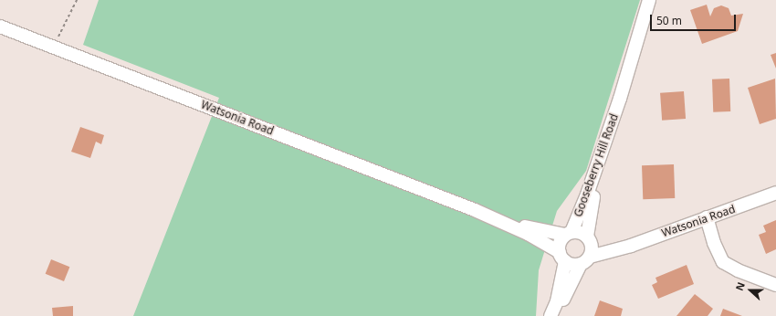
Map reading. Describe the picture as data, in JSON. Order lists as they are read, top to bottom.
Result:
{
  "streets": {
    "street": ["Watsonia Road", "Gooseberry Hill Road"]
  },
  "crossings": [
    ["Watsonia Road", "Gooseberry Hill Road"]
  ],
  "scale_bar": "50 m",
  "north": "left"
}
